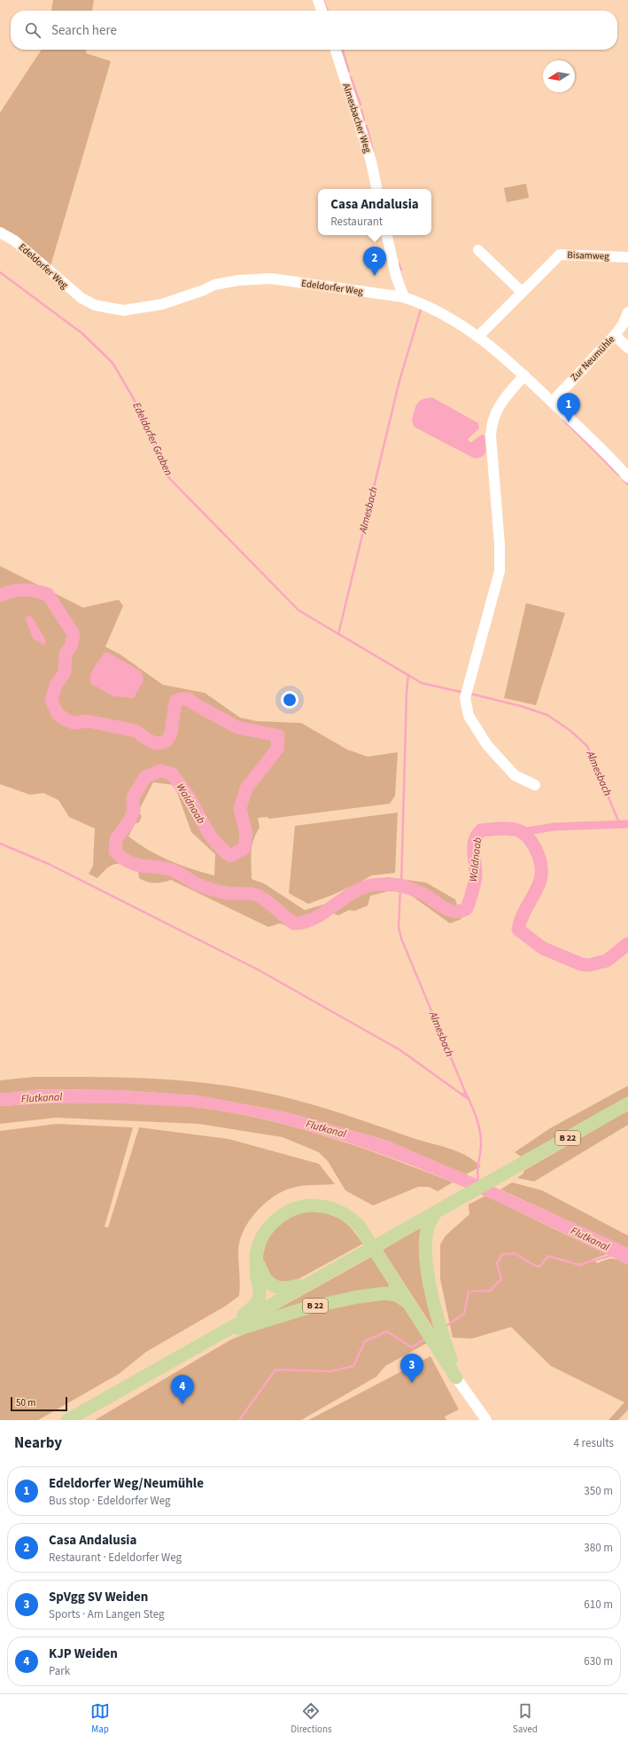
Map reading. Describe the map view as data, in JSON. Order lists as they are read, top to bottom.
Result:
{
  "streets": {
    "main road": ["B 22"],
    "street": [
      "Almesbacher Weg",
      "Bisamweg",
      "Edeldorfer Weg",
      "Zur Neumühle"
    ]
  },
  "crossings": [
    ["Bisamweg", "Edeldorfer Weg"],
    ["Edeldorfer Weg", "Zur Neumühle"]
  ],
  "water": [
    "Edeldorfer Graben",
    "Almesbach",
    "Waldnaab",
    "Flutkanal"
  ],
  "scale_bar": "50 m",
  "north": "left",
  "page": {
    "search": "Search here",
    "popup": ["Casa Andalusia", "Restaurant"],
    "pins": [
      "2",
      "1",
      "3",
      "4"
    ],
    "scale": "50 m",
    "heading": ["Nearby", "4 results"],
    "list": [
      {
        "mark": "1",
        "name": "Edeldorfer Weg/Neumühle",
        "note": "Bus stop · Edeldorfer Weg",
        "value": "350 m"
      },
      {
        "mark": "2",
        "name": "Casa Andalusia",
        "note": "Restaurant · Edeldorfer Weg",
        "value": "380 m"
      },
      {
        "mark": "3",
        "name": "SpVgg SV Weiden",
        "note": "Sports · Am Langen Steg",
        "value": "610 m"
      },
      {
        "mark": "4",
        "name": "KJP Weiden",
        "note": "Park",
        "value": "630 m"
      }
    ],
    "nav": ["Map", "Directions", "Saved"]
  }
}
